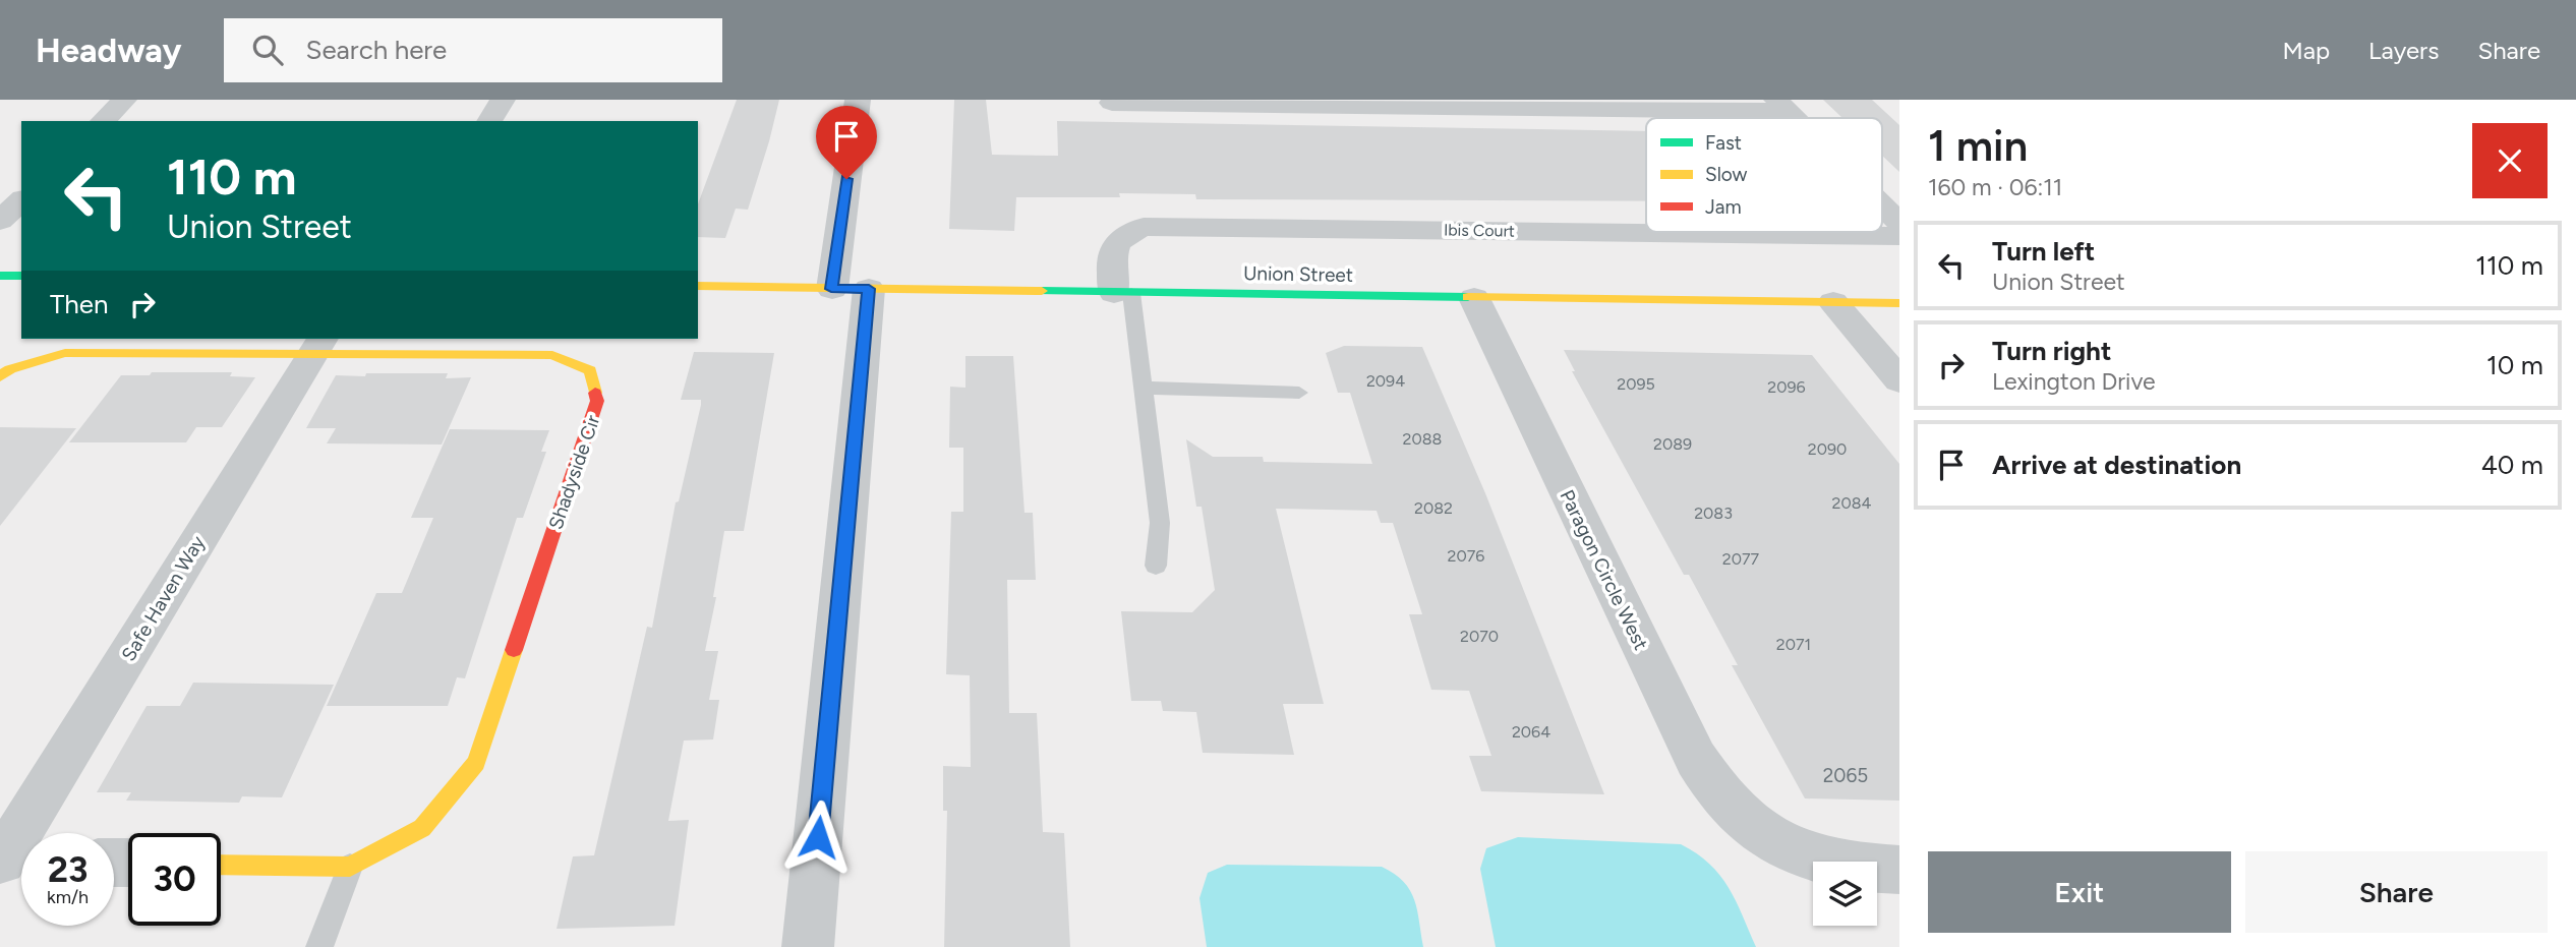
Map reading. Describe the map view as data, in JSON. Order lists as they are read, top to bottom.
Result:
{
  "streets": {
    "street": [
      "Ibis Court",
      "Union Street",
      "Shadyside Cir",
      "Paragon Circle West",
      "Safe Haven Way"
    ]
  },
  "crossings": [
    ["Ibis Court", "Union Street"],
    ["Union Street", "Paragon Circle West"],
    ["Shadyside Cir", "Safe Haven Way"]
  ],
  "house_numbers": [
    "2094",
    "2095",
    "2096",
    "2088",
    "2089",
    "2090",
    "2084",
    "2082",
    "2083",
    "2076",
    "2077",
    "2070",
    "2071",
    "2064",
    "2065"
  ],
  "legend": ["Fast", "Slow", "Jam"],
  "page": {
    "header": "Headway",
    "search": "Search here",
    "nav": ["Map", "Layers", "Share"],
    "heading": ["1 min", "160 m · 06:11"],
    "turn": ["110 m", "Union Street"],
    "list": [
      {
        "name": "Turn left",
        "note": "Union Street",
        "value": "110 m"
      },
      {
        "name": "Turn right",
        "note": "Lexington Drive",
        "value": "10 m"
      },
      {
        "name": "Arrive at destination",
        "value": "40 m"
      }
    ],
    "then": "Then",
    "speed": "23 km/h",
    "limit": "30",
    "buttons": ["Exit", "Share"]
  }
}
